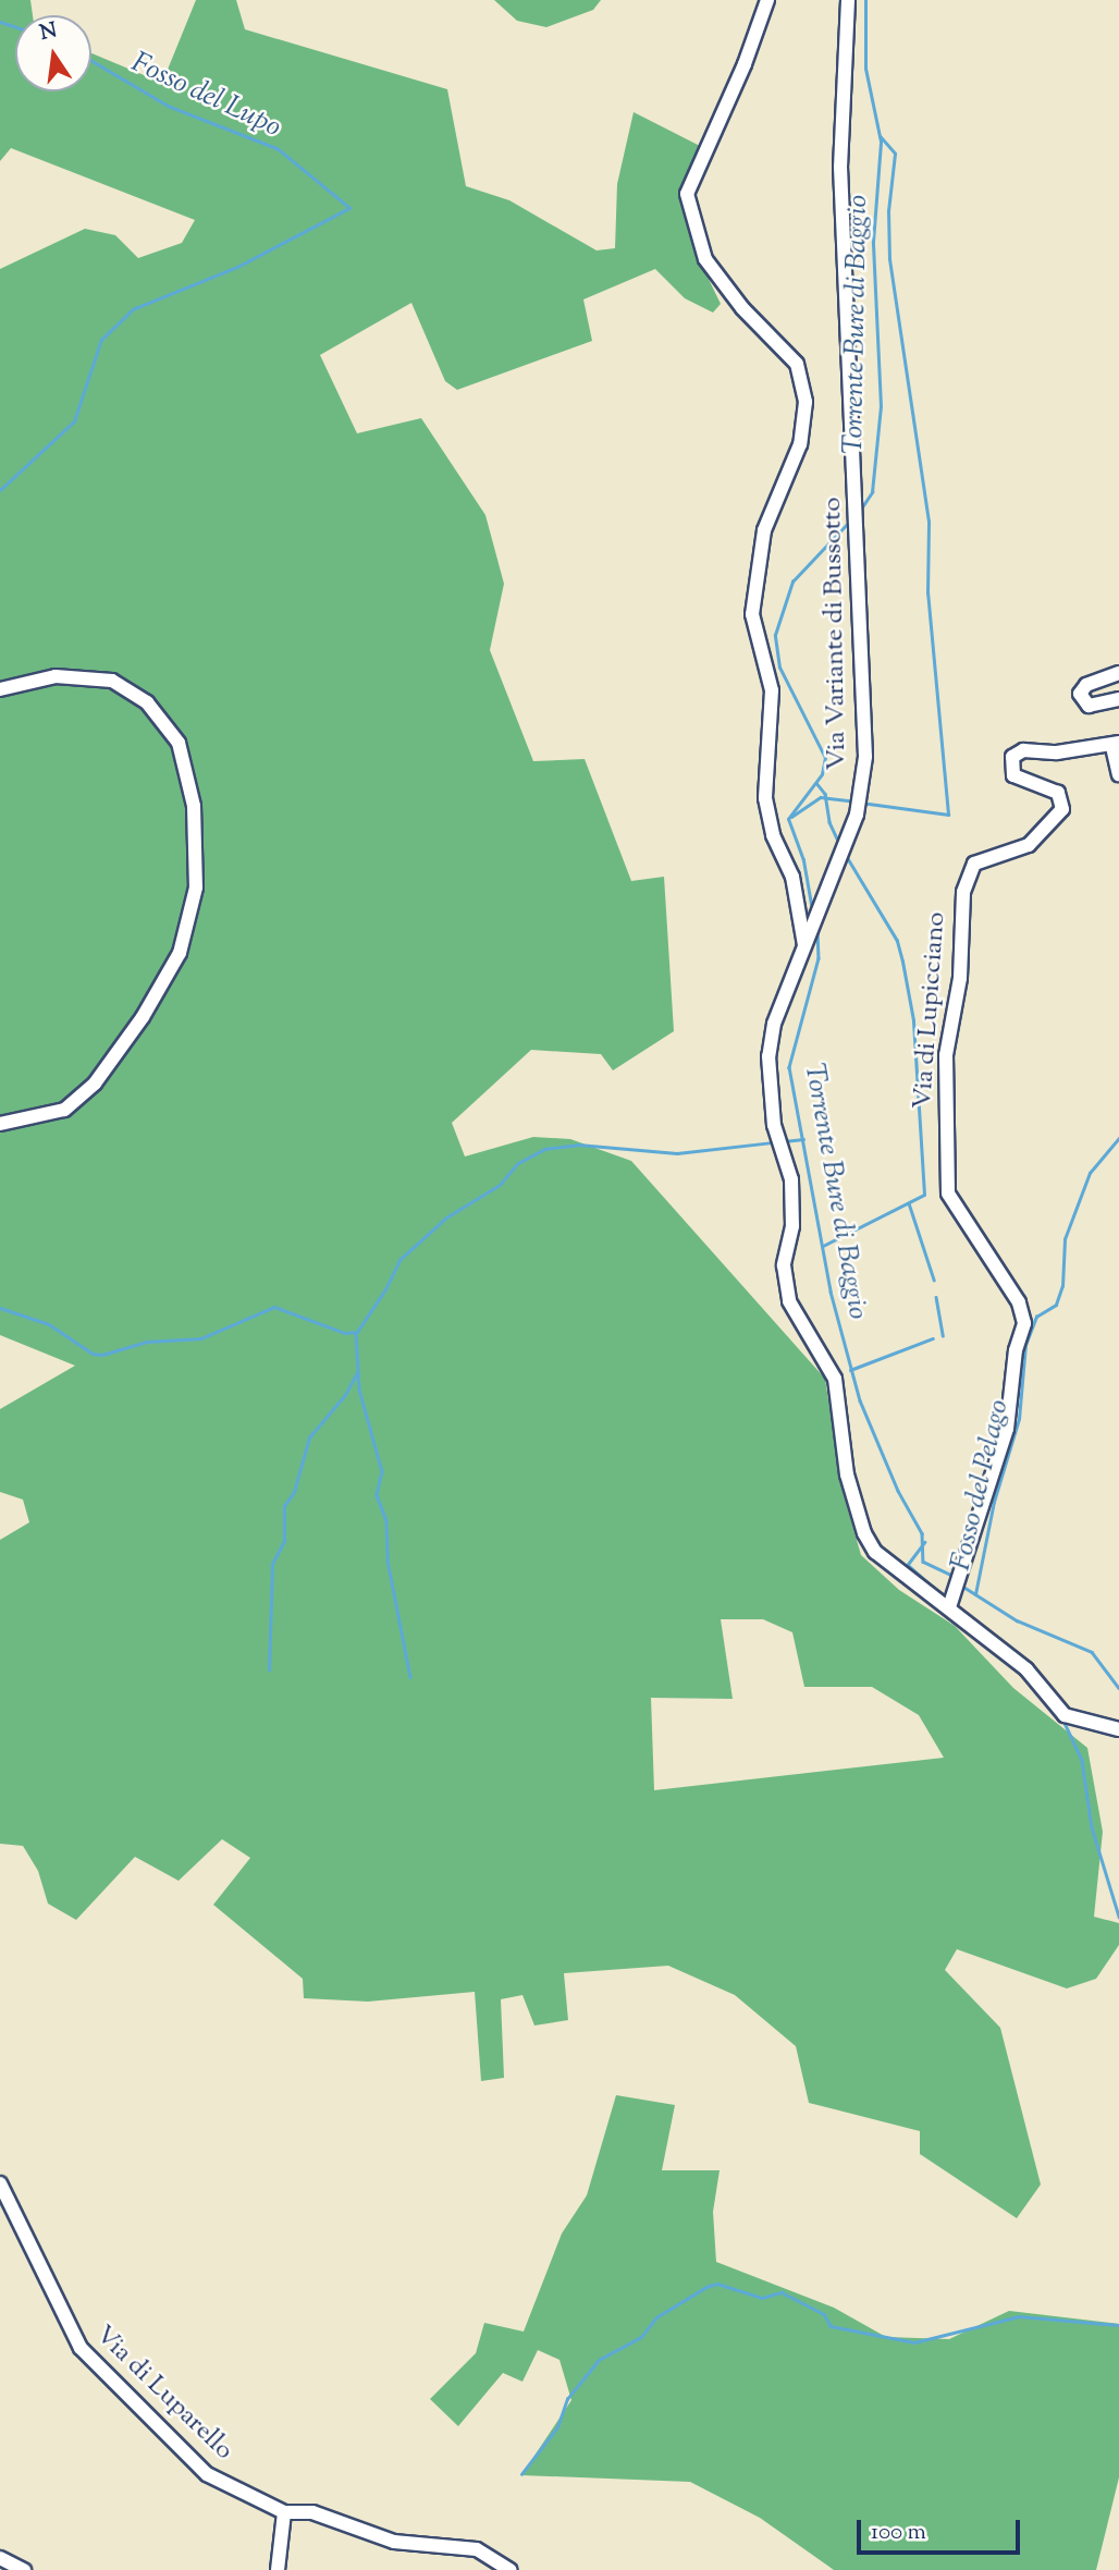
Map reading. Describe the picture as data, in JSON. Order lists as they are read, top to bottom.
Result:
{
  "streets": {
    "street": ["Via Variante di Bussotto", "Via di Lupicciano", "Via di Luparello"]
  },
  "crossings": [
    ["Via Variante di Bussotto", "Via di Lupicciano"]
  ],
  "water": ["Fosso del Lupo", "Torrente Bure di Baggio", "Fosso del Pelago"],
  "scale_bar": "100 m",
  "north": "top"
}
